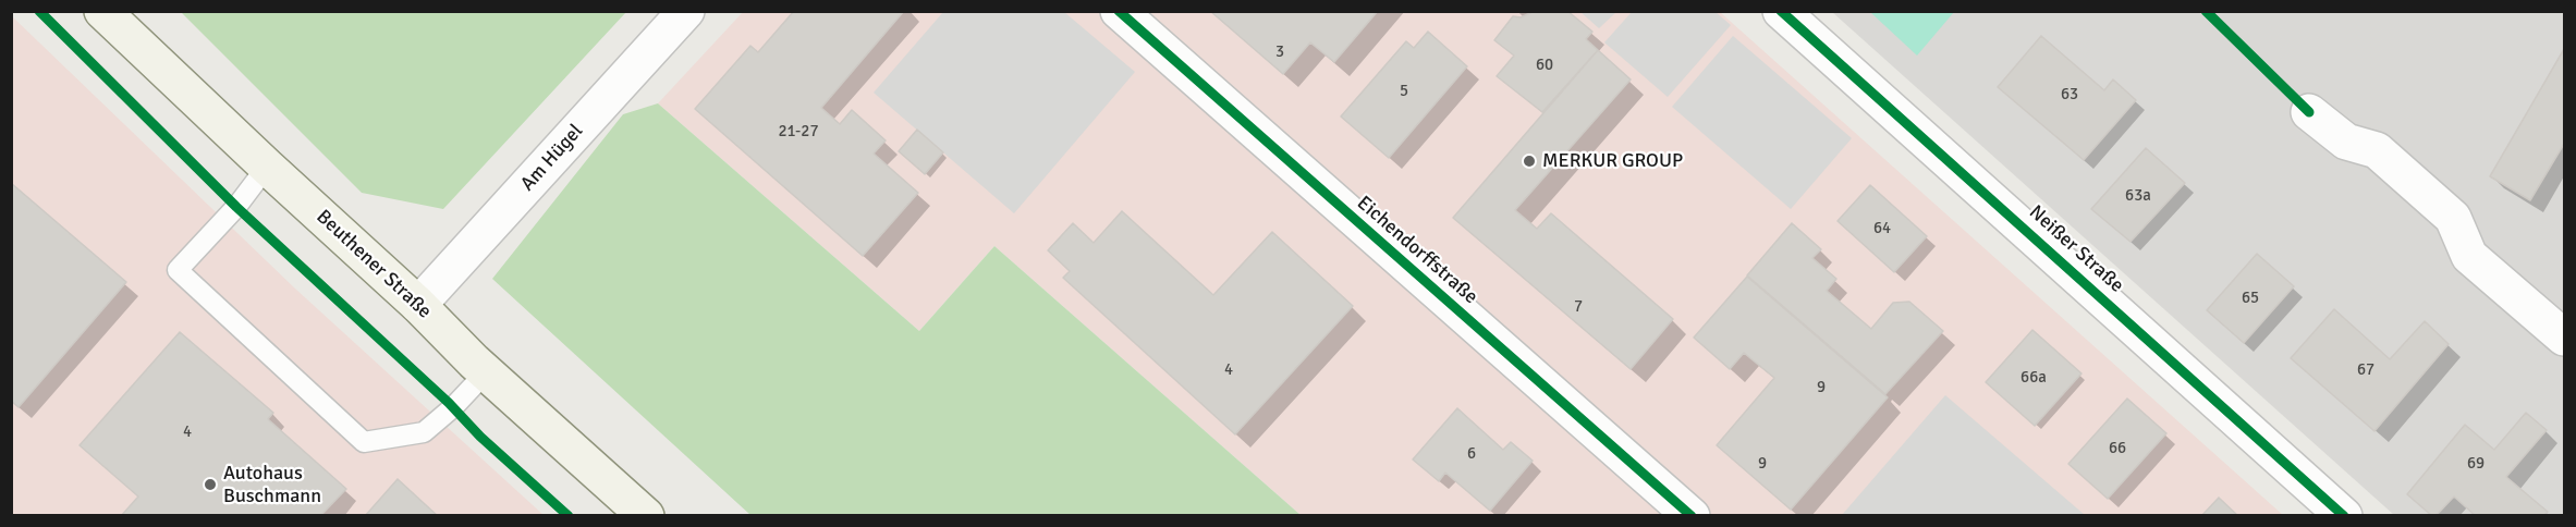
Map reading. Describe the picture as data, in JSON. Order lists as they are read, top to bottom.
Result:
{
  "streets": {
    "main road": ["Beuthener Straße"],
    "street": ["Am Hügel", "Neißer Straße", "Eichendorffstraße"]
  },
  "crossings": [
    ["Am Hügel", "Beuthener Straße"]
  ],
  "places": ["MERKUR GROUP", "Autohaus Buschmann"],
  "house_numbers": [
    "3",
    "60",
    "5",
    "63",
    "21-27",
    "63a",
    "64",
    "65",
    "7",
    "4",
    "67",
    "66a",
    "9",
    "4",
    "66",
    "6",
    "9",
    "69"
  ]
}
